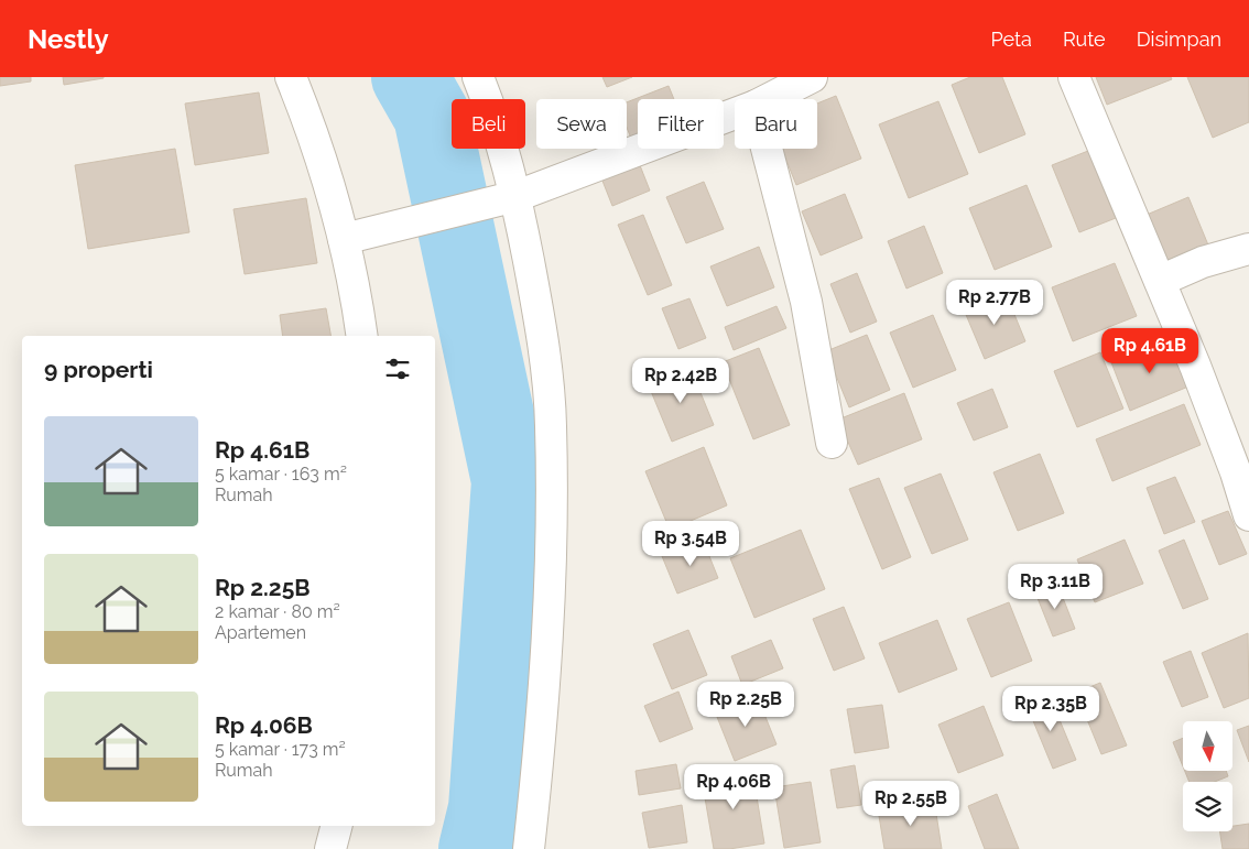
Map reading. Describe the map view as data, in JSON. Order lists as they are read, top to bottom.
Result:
{
  "north": "bottom",
  "page": {
    "header": "Nestly",
    "nav": ["Peta", "Rute", "Disimpan"],
    "chip": [
      "Beli",
      "Sewa",
      "Filter",
      "Baru"
    ],
    "price": [
      "Rp 2.77B",
      "Rp 4.61B",
      "Rp 2.42B",
      "Rp 3.54B",
      "Rp 3.11B",
      "Rp 2.25B",
      "Rp 2.35B",
      "Rp 4.06B",
      "Rp 2.55B"
    ],
    "heading": "9 properti",
    "list": [
      {
        "name": "Rp 4.61B",
        "note": "5 kamar · 163 m² · Rumah"
      },
      {
        "name": "Rp 2.25B",
        "note": "2 kamar · 80 m² · Apartemen"
      },
      {
        "name": "Rp 4.06B",
        "note": "5 kamar · 173 m² · Rumah"
      }
    ]
  }
}
